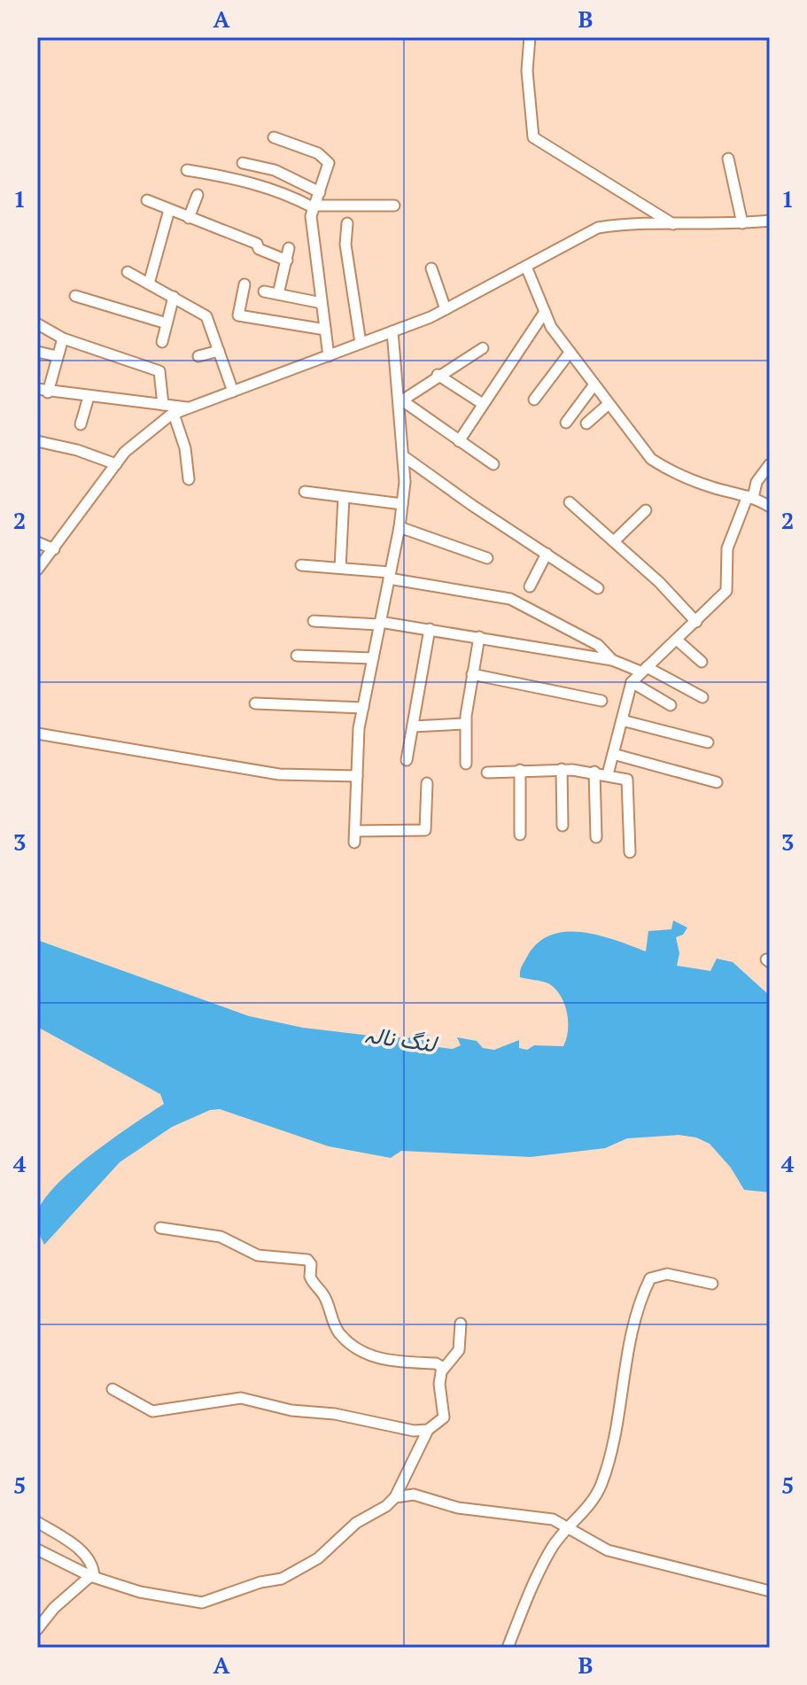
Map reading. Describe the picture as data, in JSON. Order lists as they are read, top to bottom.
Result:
{
  "water": ["لنگ نالہ"],
  "grid": {
    "columns": ["A", "B"],
    "rows": [
      "1",
      "2",
      "3",
      "4",
      "5"
    ]
  }
}
